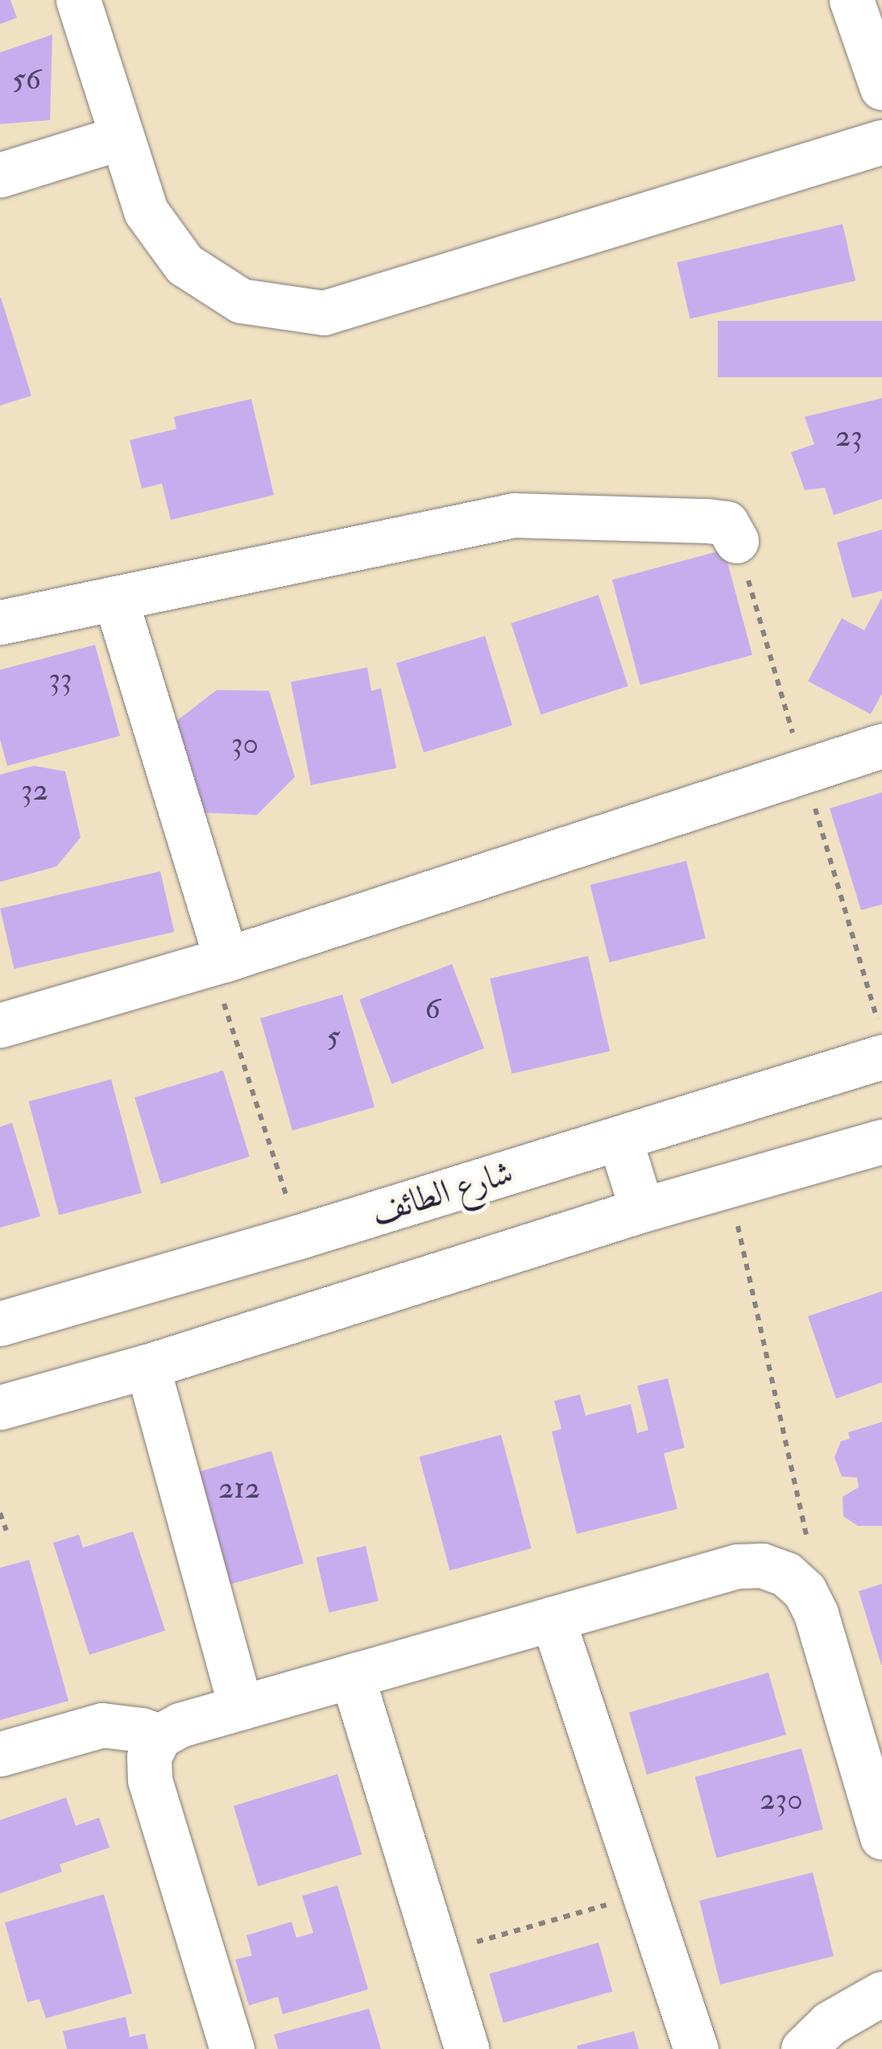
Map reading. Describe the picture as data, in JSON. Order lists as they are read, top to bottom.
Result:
{
  "streets": {
    "street": ["شارع الطائف"]
  },
  "house_numbers": [
    "56",
    "23",
    "33",
    "30",
    "32",
    "6",
    "5",
    "212",
    "230"
  ]
}
